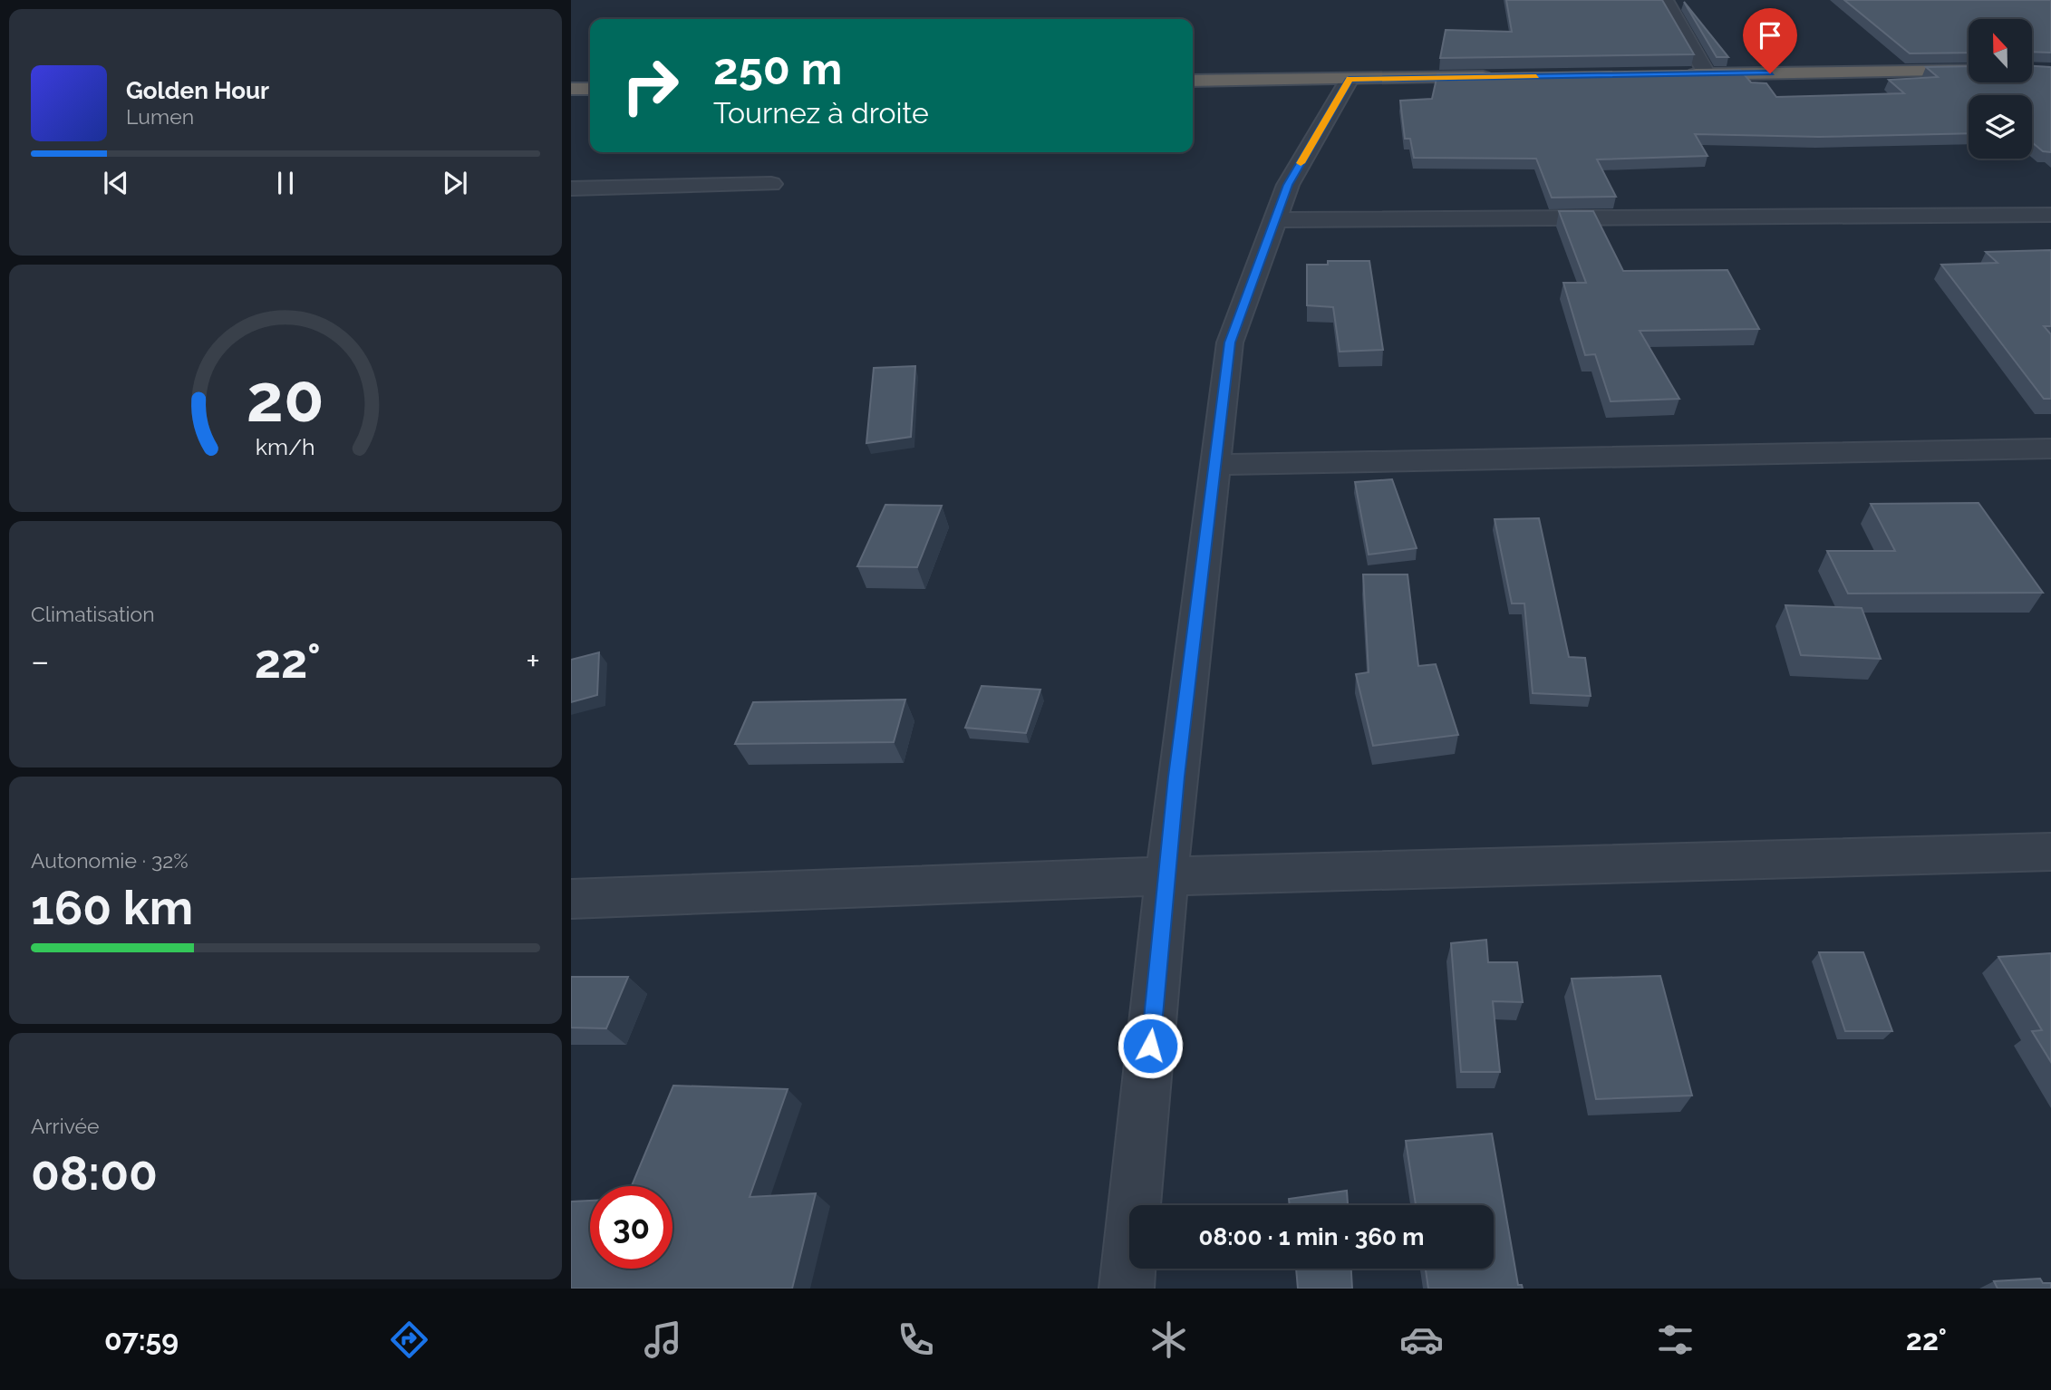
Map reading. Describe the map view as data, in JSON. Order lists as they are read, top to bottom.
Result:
{
  "north": "top",
  "page": {
    "turn": ["250 m", "Tournez à droite"],
    "song": ["Golden Hour", "Lumen"],
    "tile": [
      "Climatisation",
      ["Autonomie · 32%", "160 km"],
      ["Arrivée", "08:00"]
    ],
    "heat": ["−", "22°", "+"],
    "limit": "30",
    "trip": "08:00 · 1 min · 360 m",
    "tabs": ["07:59", "22°"],
    "gauge": ["20", "km/h"]
  }
}
